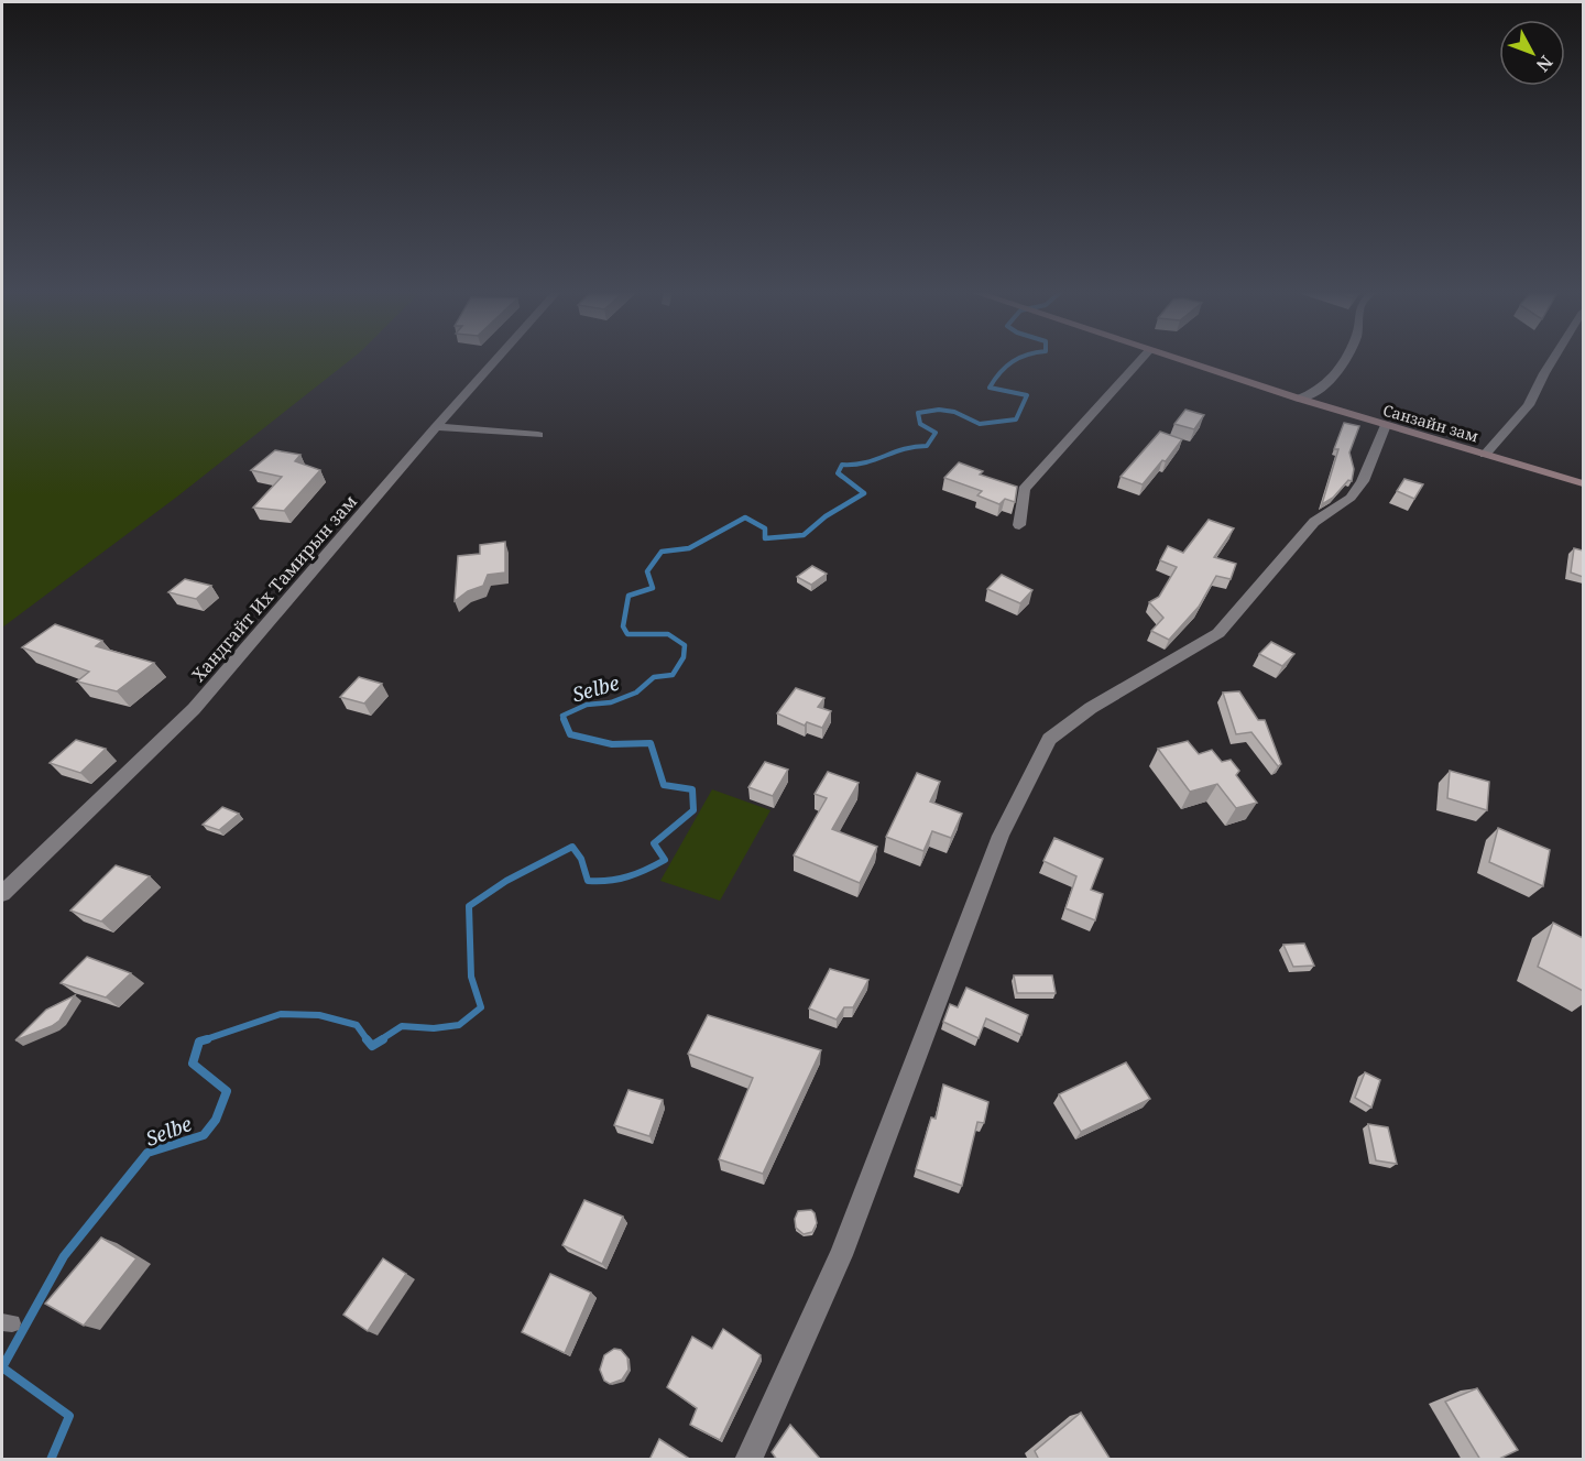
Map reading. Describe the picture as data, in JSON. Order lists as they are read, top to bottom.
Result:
{
  "streets": {
    "main road": ["Санзайн зам"],
    "street": ["Хандгайт Их Тамирын зам"]
  },
  "water": ["Selbe"],
  "north": "bottom right"
}
